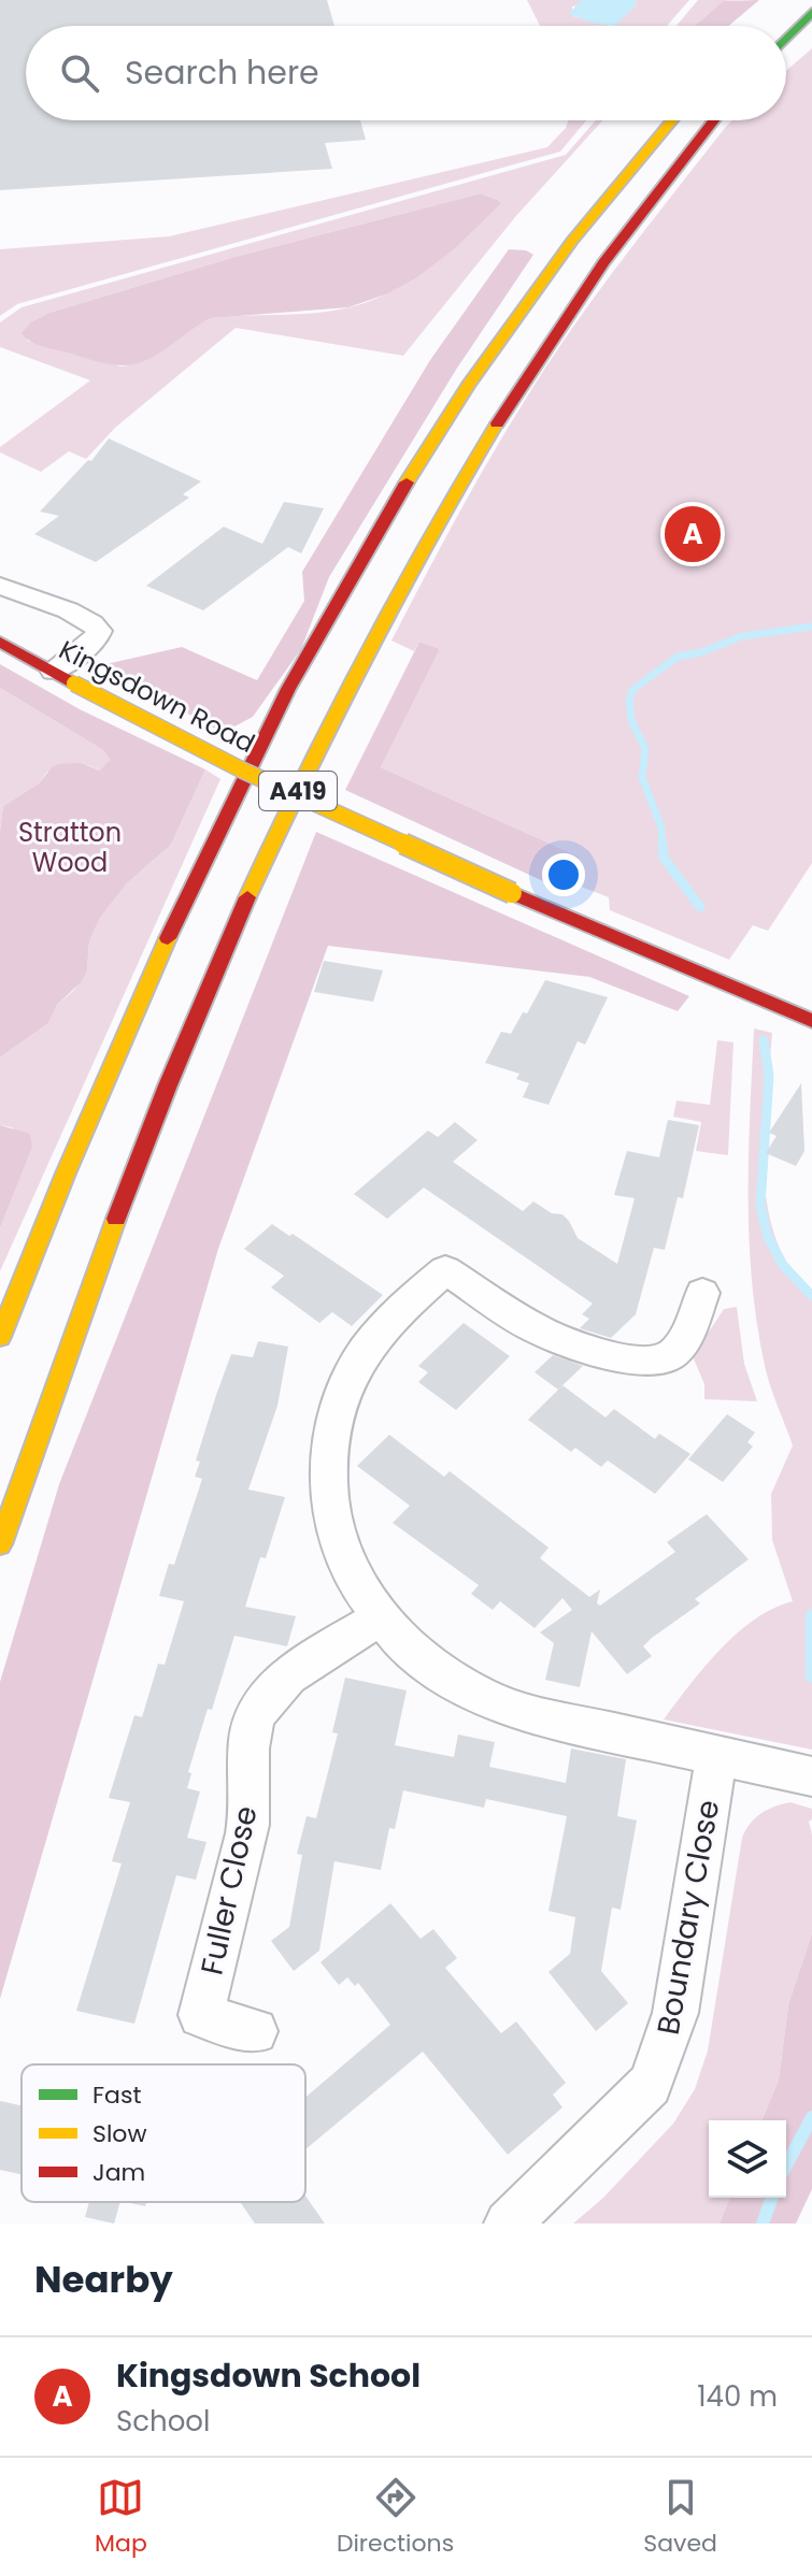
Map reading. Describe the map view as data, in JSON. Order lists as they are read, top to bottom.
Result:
{
  "streets": {
    "main road": ["Kingsdown Road", "A419"],
    "street": ["Fuller Close", "Boundary Close"]
  },
  "parks": ["Stratton Wood"],
  "legend": ["Fast", "Slow", "Jam"],
  "page": {
    "search": "Search here",
    "pins": "A",
    "heading": "Nearby",
    "list": [
      {
        "mark": "A",
        "name": "Kingsdown School",
        "note": "School",
        "value": "140 m"
      }
    ],
    "nav": ["Map", "Directions", "Saved"]
  }
}
